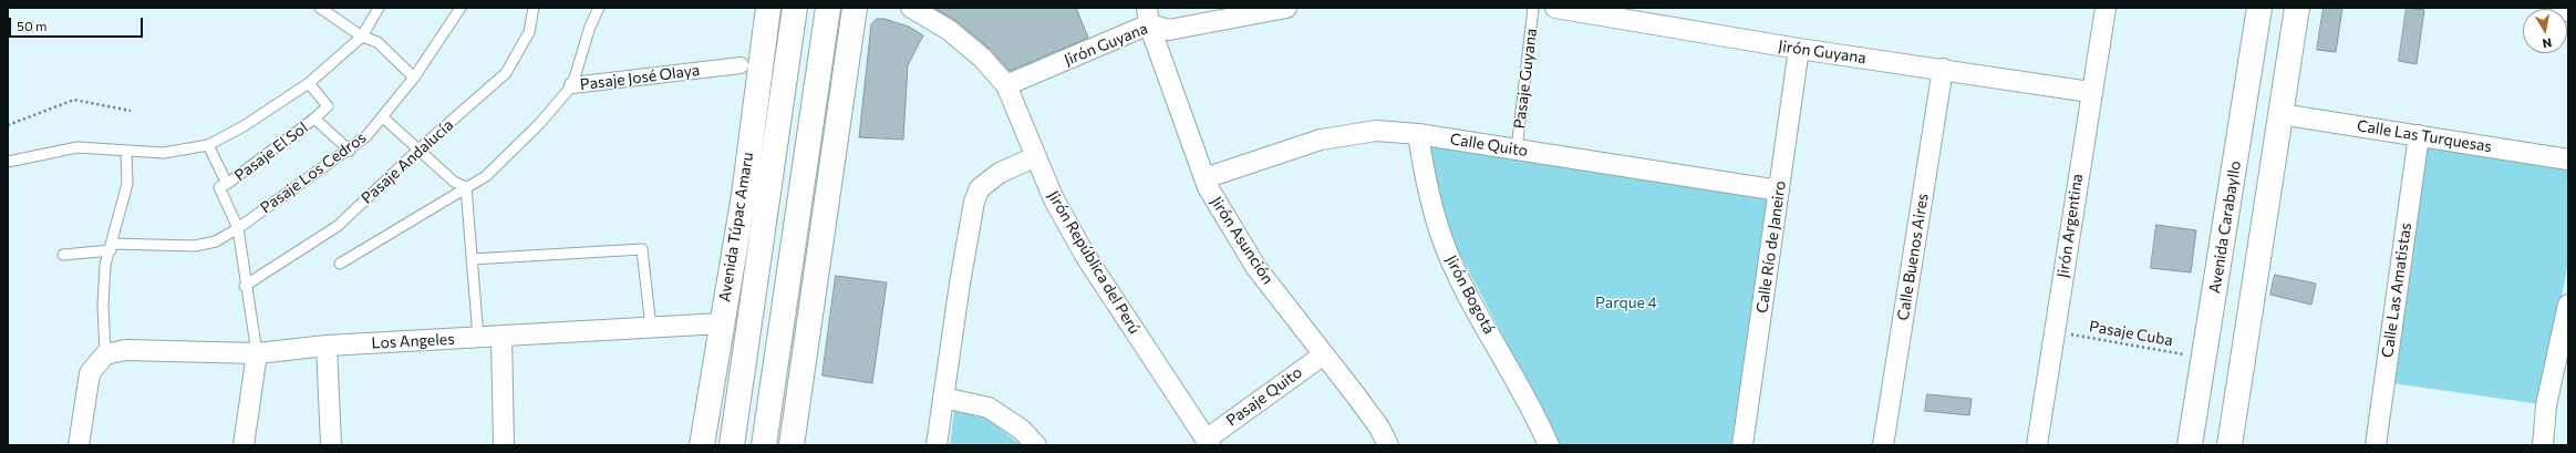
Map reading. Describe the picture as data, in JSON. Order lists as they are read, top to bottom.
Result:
{
  "streets": {
    "main road": ["Avenida Túpac Amaru", "Avenida Carabayllo"],
    "street": [
      "Jirón Guyana",
      "Pasaje José Olaya",
      "Calle Las Turquesas",
      "Calle Quito",
      "Jirón Argentina",
      "Jirón Asunción",
      "Calle Río de Janeiro",
      "Calle Buenos Aires",
      "Jirón República del Perú",
      "Calle Las Amatistas",
      "Jirón Bogotá",
      "Los Angeles",
      "Pasaje Quito"
    ],
    "lane": [
      "Pasaje Guyana",
      "Pasaje El Sol",
      "Pasaje Andalucía",
      "Pasaje Los Cedros"
    ],
    "path": ["Pasaje Cuba"]
  },
  "crossings": [
    ["Jirón Guyana", "Jirón Argentina"],
    ["Jirón Guyana", "Jirón Asunción"],
    ["Jirón Guyana", "Calle Río de Janeiro"],
    ["Jirón Guyana", "Calle Buenos Aires"],
    ["Jirón Guyana", "Jirón República del Perú"],
    ["Pasaje Guyana", "Calle Quito"],
    ["Calle Las Turquesas", "Calle Las Amatistas"],
    ["Calle Quito", "Jirón Asunción"],
    ["Calle Quito", "Calle Río de Janeiro"],
    ["Calle Quito", "Jirón Bogotá"],
    ["Jirón Argentina", "Pasaje Cuba"],
    ["Avenida Túpac Amaru", "Los Angeles"],
    ["Avenida Carabayllo", "Pasaje Cuba"],
    ["Jirón Asunción", "Pasaje Quito"],
    ["Jirón República del Perú", "Pasaje Quito"]
  ],
  "parks": ["Parque 4"],
  "scale_bar": "50 m",
  "north": "bottom"
}
